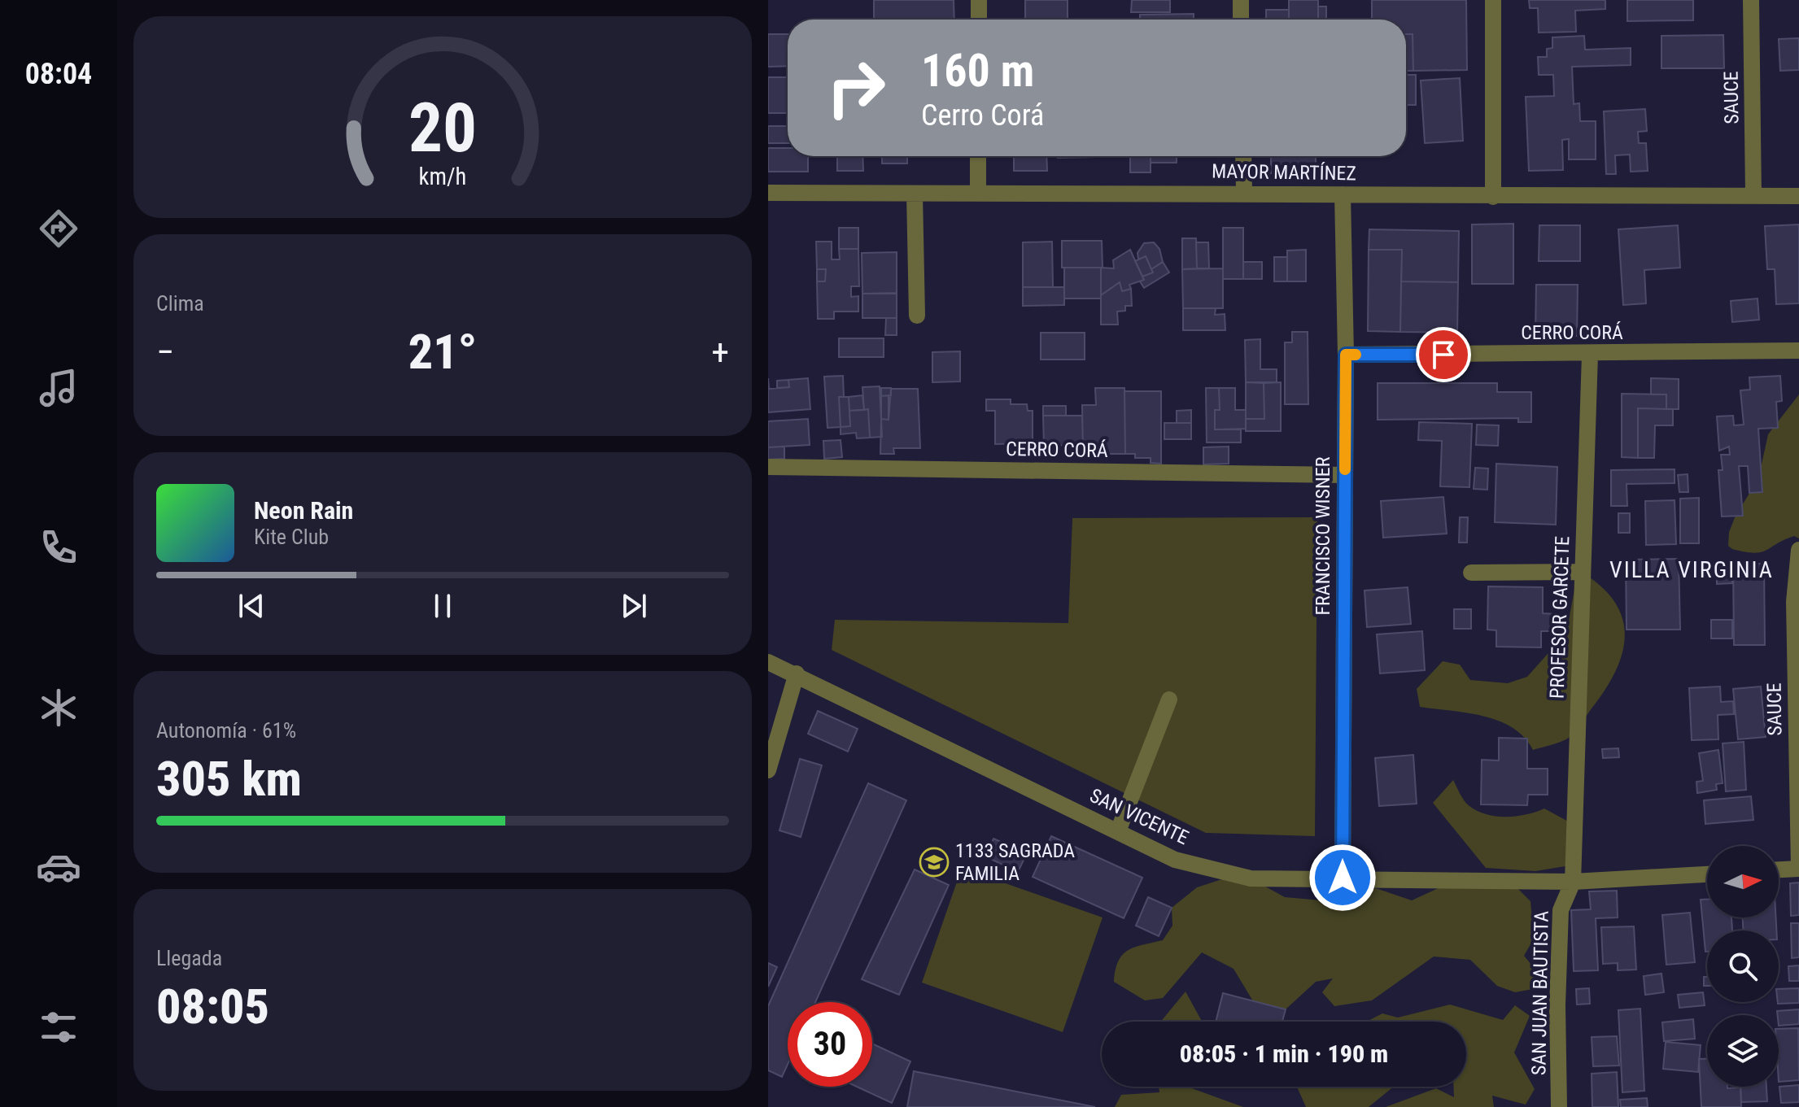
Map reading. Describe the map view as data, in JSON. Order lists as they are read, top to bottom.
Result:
{
  "streets": {
    "street": [
      "SAUCE",
      "MAYOR MARTÍNEZ",
      "CERRO CORÁ",
      "FRANCISCO WISNER",
      "PROFESOR GARCETE",
      "SAN VICENTE",
      "SAN JUAN BAUTISTA"
    ]
  },
  "crossings": [
    ["SAUCE", "MAYOR MARTÍNEZ"],
    ["MAYOR MARTÍNEZ", "FRANCISCO WISNER"],
    ["CERRO CORÁ", "FRANCISCO WISNER"],
    ["CERRO CORÁ", "PROFESOR GARCETE"],
    ["FRANCISCO WISNER", "SAN VICENTE"],
    ["PROFESOR GARCETE", "SAN VICENTE"],
    ["PROFESOR GARCETE", "SAN JUAN BAUTISTA"],
    ["SAN VICENTE", "SAN JUAN BAUTISTA"]
  ],
  "districts": ["VILLA VIRGINIA"],
  "places": {
    "school or university": ["1133 SAGRADA FAMILIA"]
  },
  "north": "right",
  "page": {
    "tabs": "08:04",
    "turn": ["160 m", "Cerro Corá"],
    "tile": [
      "Clima",
      ["Autonomía · 61%", "305 km"],
      ["Llegada", "08:05"]
    ],
    "heat": ["−", "21°", "+"],
    "song": ["Neon Rain", "Kite Club"],
    "limit": "30",
    "trip": "08:05 · 1 min · 190 m",
    "gauge": ["20", "km/h"]
  }
}
